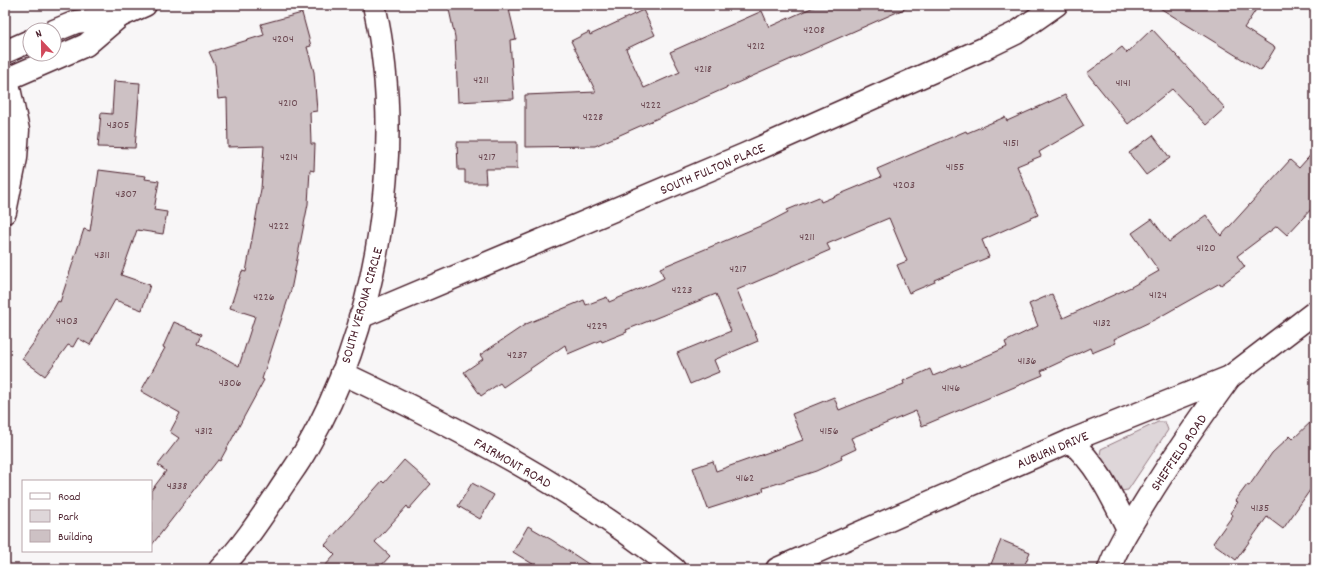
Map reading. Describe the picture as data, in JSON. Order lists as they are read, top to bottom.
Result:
{
  "streets": {
    "street": [
      "SOUTH FULTON PLACE",
      "SOUTH VERONA CIRCLE",
      "AUBURN DRIVE",
      "SHEFFIELD ROAD",
      "FAIRMONT ROAD"
    ]
  },
  "crossings": [
    ["SOUTH FULTON PLACE", "SOUTH VERONA CIRCLE"],
    ["SOUTH VERONA CIRCLE", "FAIRMONT ROAD"],
    ["AUBURN DRIVE", "SHEFFIELD ROAD"]
  ],
  "house_numbers": [
    "4208",
    "4204",
    "4212",
    "4218",
    "4211",
    "4141",
    "4210",
    "4222",
    "4228",
    "4305",
    "4151",
    "4214",
    "4217",
    "4155",
    "4203",
    "4307",
    "4222",
    "4211",
    "4120",
    "4311",
    "4217",
    "4223",
    "4124",
    "4226",
    "4403",
    "4132",
    "4229",
    "4237",
    "4136",
    "4306",
    "4146",
    "4312",
    "4156",
    "4162",
    "4338",
    "4135"
  ],
  "legend": ["Road", "Park", "Building"],
  "north": "top"
}
